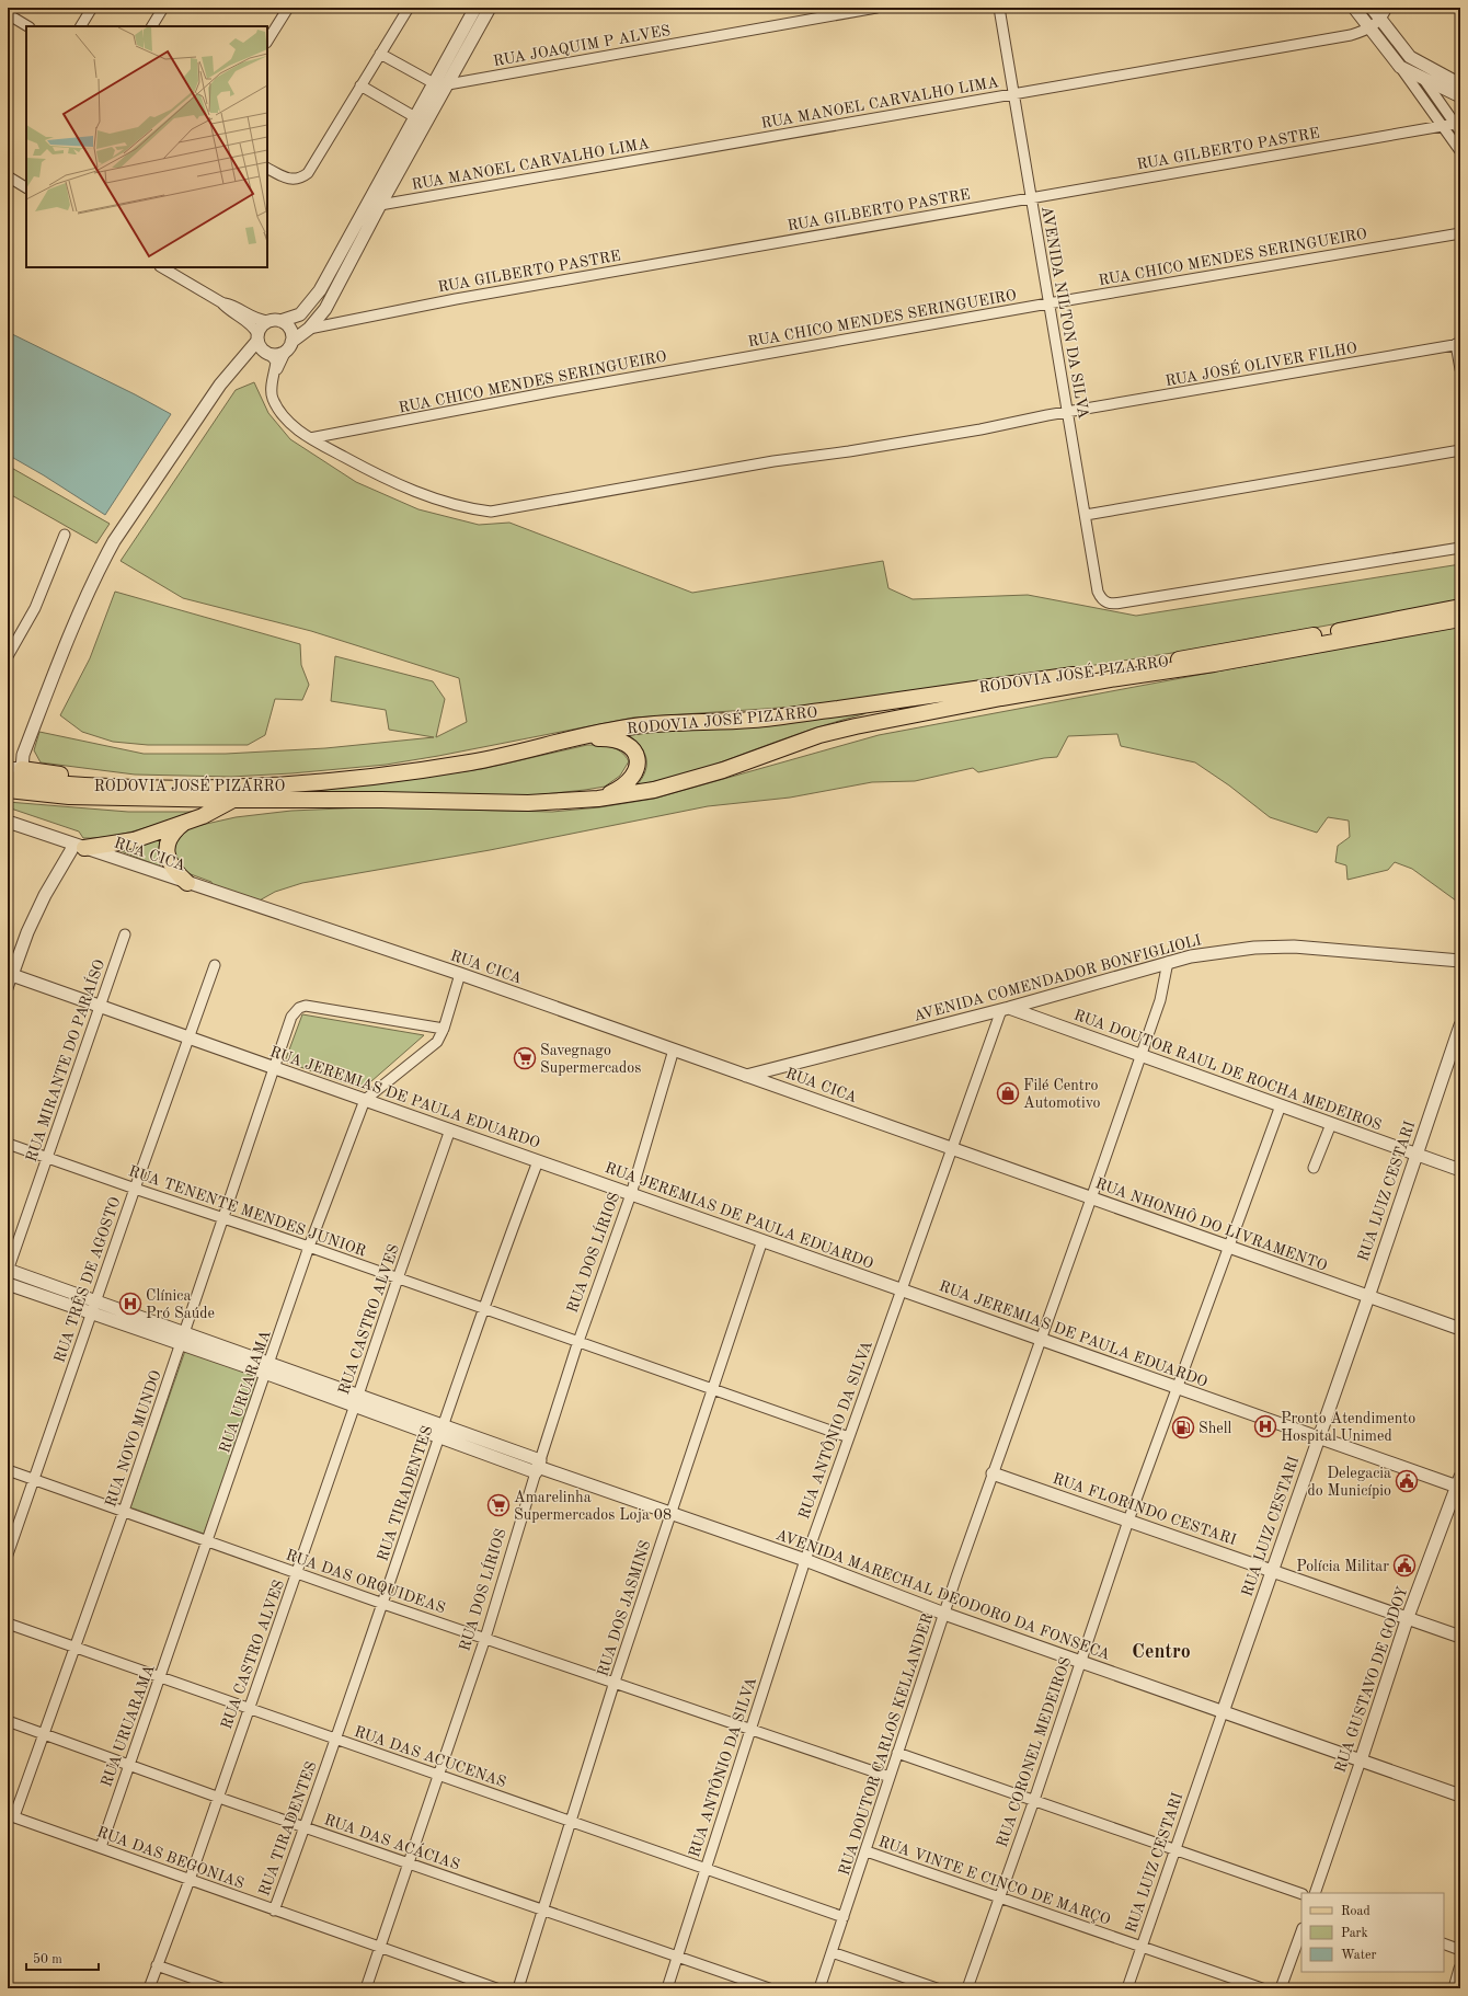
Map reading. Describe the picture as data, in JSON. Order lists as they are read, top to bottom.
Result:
{
  "streets": {
    "main road": ["RODOVIA JOSÉ PIZARRO"],
    "street": [
      "RUA JOAQUIM P ALVES",
      "RUA MANOEL CARVALHO LIMA",
      "RUA GILBERTO PASTRE",
      "RUA CHICO MENDES SERINGUEIRO",
      "AVENIDA NILTON DA SILVA",
      "RUA JOSÉ OLIVER FILHO",
      "RUA CICA",
      "AVENIDA COMENDADOR BONFIGLIOLI",
      "RUA MIRANTE DO PARAÍSO",
      "RUA DOUTOR RAUL DE ROCHA MEDEIROS",
      "RUA JEREMIAS DE PAULA EDUARDO",
      "RUA LUIZ CESTARI",
      "RUA TENENTE MENDES JUNIOR",
      "RUA NHONHÔ DO LIVRAMENTO",
      "RUA DOS LÍRIOS",
      "RUA TRÊS DE AGOSTO",
      "RUA CASTRO ALVES",
      "RUA URUARAMA",
      "RUA ANTÔNIO DA SILVA",
      "RUA NOVO MUNDO",
      "RUA TIRADENTES",
      "RUA FLORINDO CESTARI",
      "RUA DAS ORQUIDEAS",
      "AVENIDA MARECHAL DEODORO DA FONSECA",
      "RUA DOS JASMINS",
      "RUA GUSTAVO DE GODOY",
      "RUA DOUTOR CARLOS KELLANDER",
      "RUA CORONEL MEDEIROS",
      "RUA DAS ACUCENAS",
      "RUA DAS ACÁCIAS",
      "RUA DAS BEGONIAS",
      "RUA VINTE E CINCO DE MARÇO"
    ]
  },
  "crossings": [
    ["RUA MANOEL CARVALHO LIMA", "AVENIDA NILTON DA SILVA"],
    ["RUA GILBERTO PASTRE", "AVENIDA NILTON DA SILVA"],
    ["RUA CHICO MENDES SERINGUEIRO", "AVENIDA NILTON DA SILVA"],
    ["RUA CHICO MENDES SERINGUEIRO", "RUA JOSÉ OLIVER FILHO"],
    ["AVENIDA NILTON DA SILVA", "RUA JOSÉ OLIVER FILHO"],
    ["RUA CICA", "AVENIDA COMENDADOR BONFIGLIOLI"],
    ["RUA CICA", "RUA NHONHÔ DO LIVRAMENTO"],
    ["RUA CICA", "RUA DOS LÍRIOS"],
    ["RUA CICA", "RUA ANTÔNIO DA SILVA"],
    ["AVENIDA COMENDADOR BONFIGLIOLI", "RUA DOUTOR RAUL DE ROCHA MEDEIROS"],
    ["AVENIDA COMENDADOR BONFIGLIOLI", "RUA ANTÔNIO DA SILVA"],
    ["AVENIDA COMENDADOR BONFIGLIOLI", "RUA DOUTOR CARLOS KELLANDER"],
    ["RUA MIRANTE DO PARAÍSO", "RUA JEREMIAS DE PAULA EDUARDO"],
    ["RUA MIRANTE DO PARAÍSO", "RUA TENENTE MENDES JUNIOR"],
    ["RUA MIRANTE DO PARAÍSO", "AVENIDA MARECHAL DEODORO DA FONSECA"],
    ["RUA DOUTOR RAUL DE ROCHA MEDEIROS", "RUA LUIZ CESTARI"],
    ["RUA DOUTOR RAUL DE ROCHA MEDEIROS", "RUA ANTÔNIO DA SILVA"],
    ["RUA DOUTOR RAUL DE ROCHA MEDEIROS", "RUA DOUTOR CARLOS KELLANDER"],
    ["RUA DOUTOR RAUL DE ROCHA MEDEIROS", "RUA CORONEL MEDEIROS"],
    ["RUA JEREMIAS DE PAULA EDUARDO", "RUA LUIZ CESTARI"],
    ["RUA JEREMIAS DE PAULA EDUARDO", "RUA DOS LÍRIOS"],
    ["RUA JEREMIAS DE PAULA EDUARDO", "RUA TRÊS DE AGOSTO"],
    ["RUA JEREMIAS DE PAULA EDUARDO", "RUA CASTRO ALVES"],
    ["RUA JEREMIAS DE PAULA EDUARDO", "RUA URUARAMA"],
    ["RUA JEREMIAS DE PAULA EDUARDO", "RUA ANTÔNIO DA SILVA"],
    ["RUA JEREMIAS DE PAULA EDUARDO", "RUA NOVO MUNDO"],
    ["RUA JEREMIAS DE PAULA EDUARDO", "RUA TIRADENTES"],
    ["RUA JEREMIAS DE PAULA EDUARDO", "RUA DOS JASMINS"],
    ["RUA JEREMIAS DE PAULA EDUARDO", "RUA GUSTAVO DE GODOY"],
    ["RUA JEREMIAS DE PAULA EDUARDO", "RUA DOUTOR CARLOS KELLANDER"],
    ["RUA JEREMIAS DE PAULA EDUARDO", "RUA CORONEL MEDEIROS"],
    ["RUA LUIZ CESTARI", "RUA NHONHÔ DO LIVRAMENTO"],
    ["RUA LUIZ CESTARI", "RUA FLORINDO CESTARI"],
    ["RUA LUIZ CESTARI", "AVENIDA MARECHAL DEODORO DA FONSECA"],
    ["RUA LUIZ CESTARI", "RUA VINTE E CINCO DE MARÇO"],
    ["RUA TENENTE MENDES JUNIOR", "RUA DOS LÍRIOS"],
    ["RUA TENENTE MENDES JUNIOR", "RUA TRÊS DE AGOSTO"],
    ["RUA TENENTE MENDES JUNIOR", "RUA CASTRO ALVES"],
    ["RUA TENENTE MENDES JUNIOR", "RUA URUARAMA"],
    ["RUA TENENTE MENDES JUNIOR", "RUA ANTÔNIO DA SILVA"],
    ["RUA TENENTE MENDES JUNIOR", "RUA NOVO MUNDO"],
    ["RUA TENENTE MENDES JUNIOR", "RUA TIRADENTES"],
    ["RUA TENENTE MENDES JUNIOR", "RUA DOS JASMINS"],
    ["RUA NHONHÔ DO LIVRAMENTO", "RUA ANTÔNIO DA SILVA"],
    ["RUA NHONHÔ DO LIVRAMENTO", "RUA DOUTOR CARLOS KELLANDER"],
    ["RUA NHONHÔ DO LIVRAMENTO", "RUA CORONEL MEDEIROS"],
    ["RUA DOS LÍRIOS", "RUA DAS ORQUIDEAS"],
    ["RUA DOS LÍRIOS", "AVENIDA MARECHAL DEODORO DA FONSECA"],
    ["RUA DOS LÍRIOS", "RUA DAS ACUCENAS"],
    ["RUA DOS LÍRIOS", "RUA DAS ACÁCIAS"],
    ["RUA DOS LÍRIOS", "RUA DAS BEGONIAS"],
    ["RUA TRÊS DE AGOSTO", "RUA DAS ORQUIDEAS"],
    ["RUA TRÊS DE AGOSTO", "AVENIDA MARECHAL DEODORO DA FONSECA"],
    ["RUA CASTRO ALVES", "RUA DAS ORQUIDEAS"],
    ["RUA CASTRO ALVES", "AVENIDA MARECHAL DEODORO DA FONSECA"],
    ["RUA CASTRO ALVES", "RUA DAS ACUCENAS"],
    ["RUA CASTRO ALVES", "RUA DAS ACÁCIAS"],
    ["RUA CASTRO ALVES", "RUA DAS BEGONIAS"],
    ["RUA URUARAMA", "RUA DAS ORQUIDEAS"],
    ["RUA URUARAMA", "AVENIDA MARECHAL DEODORO DA FONSECA"],
    ["RUA URUARAMA", "RUA DAS ACUCENAS"],
    ["RUA URUARAMA", "RUA DAS ACÁCIAS"],
    ["RUA URUARAMA", "RUA DAS BEGONIAS"],
    ["RUA ANTÔNIO DA SILVA", "RUA DAS ORQUIDEAS"],
    ["RUA ANTÔNIO DA SILVA", "AVENIDA MARECHAL DEODORO DA FONSECA"],
    ["RUA ANTÔNIO DA SILVA", "RUA DAS ACUCENAS"],
    ["RUA ANTÔNIO DA SILVA", "RUA DAS ACÁCIAS"],
    ["RUA NOVO MUNDO", "RUA DAS ORQUIDEAS"],
    ["RUA NOVO MUNDO", "AVENIDA MARECHAL DEODORO DA FONSECA"],
    ["RUA NOVO MUNDO", "RUA DAS ACUCENAS"],
    ["RUA NOVO MUNDO", "RUA DAS ACÁCIAS"],
    ["RUA NOVO MUNDO", "RUA DAS BEGONIAS"],
    ["RUA TIRADENTES", "RUA DAS ORQUIDEAS"],
    ["RUA TIRADENTES", "AVENIDA MARECHAL DEODORO DA FONSECA"],
    ["RUA TIRADENTES", "RUA DAS ACUCENAS"],
    ["RUA TIRADENTES", "RUA DAS ACÁCIAS"],
    ["RUA TIRADENTES", "RUA DAS BEGONIAS"],
    ["RUA FLORINDO CESTARI", "RUA GUSTAVO DE GODOY"],
    ["RUA FLORINDO CESTARI", "RUA DOUTOR CARLOS KELLANDER"],
    ["RUA FLORINDO CESTARI", "RUA CORONEL MEDEIROS"],
    ["RUA DAS ORQUIDEAS", "RUA DOS JASMINS"],
    ["RUA DAS ORQUIDEAS", "RUA DOUTOR CARLOS KELLANDER"],
    ["AVENIDA MARECHAL DEODORO DA FONSECA", "RUA DOS JASMINS"],
    ["AVENIDA MARECHAL DEODORO DA FONSECA", "RUA GUSTAVO DE GODOY"],
    ["AVENIDA MARECHAL DEODORO DA FONSECA", "RUA DOUTOR CARLOS KELLANDER"],
    ["AVENIDA MARECHAL DEODORO DA FONSECA", "RUA CORONEL MEDEIROS"],
    ["RUA DOS JASMINS", "RUA DAS ACUCENAS"],
    ["RUA DOS JASMINS", "RUA DAS ACÁCIAS"],
    ["RUA DOUTOR CARLOS KELLANDER", "RUA DAS ACUCENAS"],
    ["RUA DOUTOR CARLOS KELLANDER", "RUA VINTE E CINCO DE MARÇO"],
    ["RUA CORONEL MEDEIROS", "RUA VINTE E CINCO DE MARÇO"]
  ],
  "districts": ["Centro"],
  "places": {
    "supermarket": ["Savegnago Supermercados", "Amarelinha Supermercados Loja 08"],
    "shop": ["Filé Centro Automotivo"],
    "hospital": ["Clínica Pró Saúde", "Pronto Atendimento Hospital Unimed"],
    "fuel station": ["Shell"],
    "public building": ["Delegacia do Município", "Polícia Militar"]
  },
  "legend": ["Road", "Park", "Water"],
  "scale_bar": "50 m"
}
